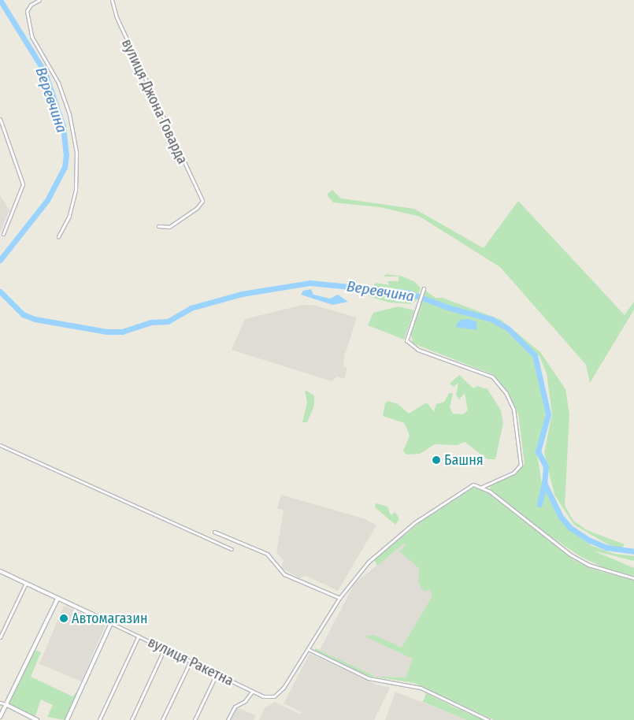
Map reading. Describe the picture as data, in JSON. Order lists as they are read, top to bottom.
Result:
{
  "streets": {
    "street": ["вулиця Джона Говарда", "вулиця Ракетна"]
  },
  "water": ["Веревчина"],
  "places": ["Башня", "Автомагазин"]
}
